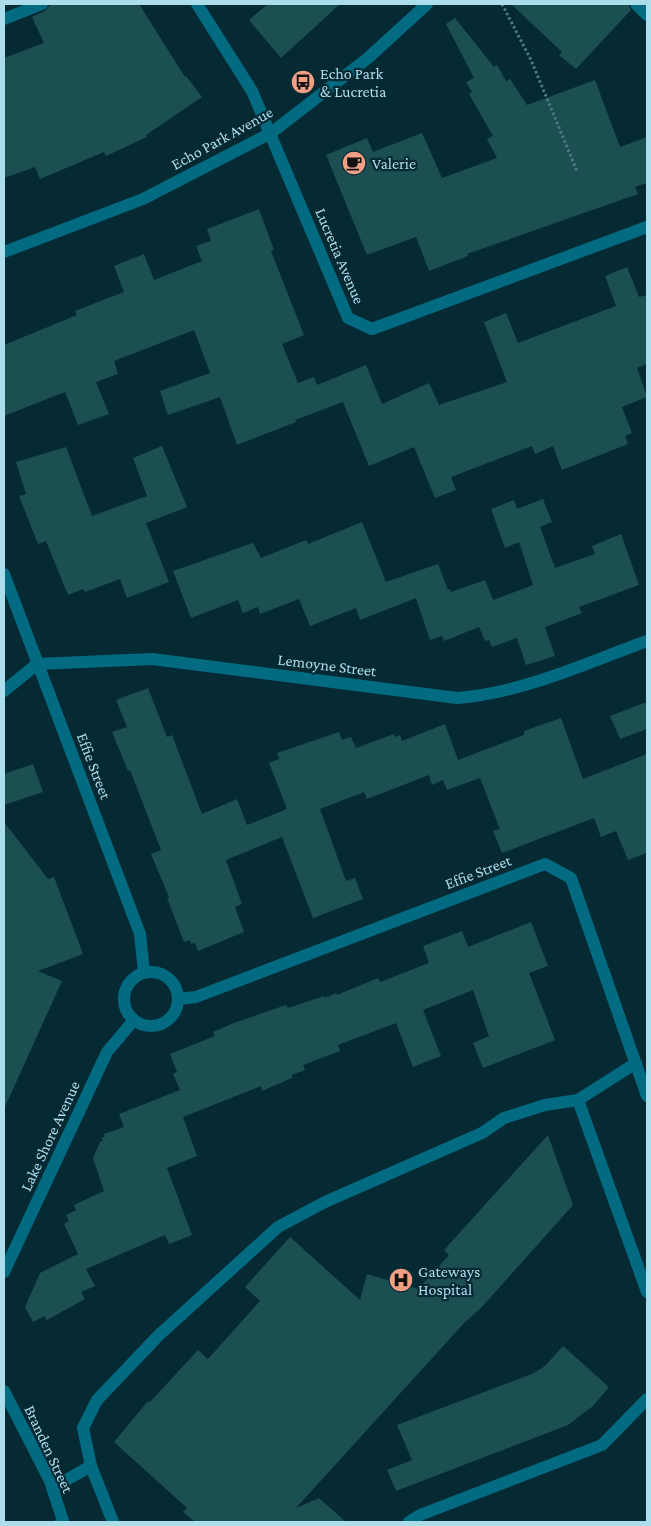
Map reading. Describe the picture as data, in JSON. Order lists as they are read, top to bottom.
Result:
{
  "streets": {
    "street": [
      "Echo Park Avenue",
      "Lucretia Avenue",
      "Lemoyne Street",
      "Effie Street",
      "Lake Shore Avenue",
      "Branden Street"
    ]
  },
  "crossings": [
    ["Echo Park Avenue", "Lucretia Avenue"],
    ["Lemoyne Street", "Effie Street"],
    ["Effie Street", "Lake Shore Avenue"]
  ],
  "places": {
    "bus stop": ["Echo Park & Lucretia"],
    "cafe": ["Valerie"],
    "hospital": ["Gateways Hospital"]
  }
}
